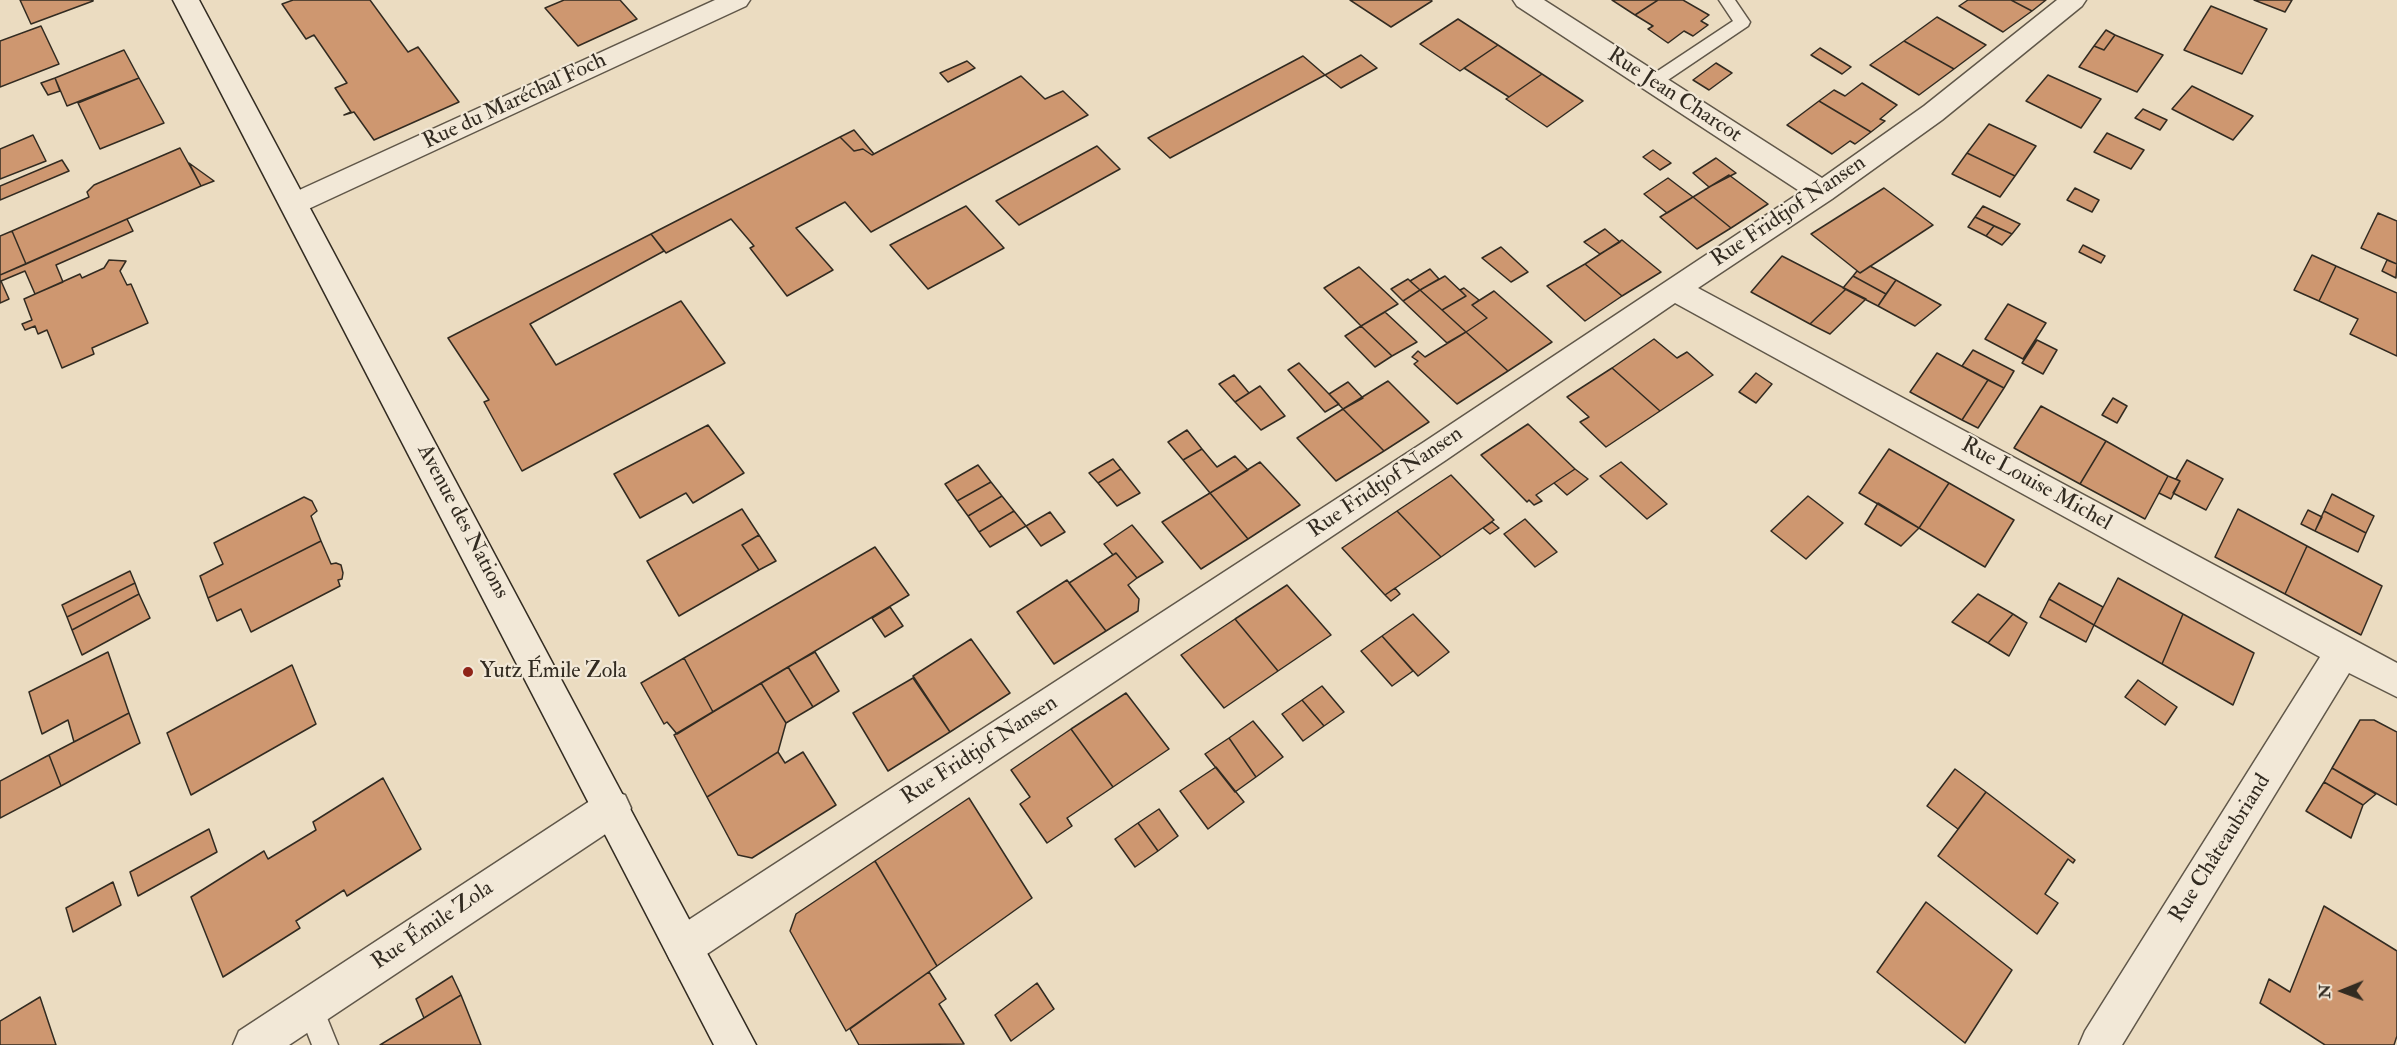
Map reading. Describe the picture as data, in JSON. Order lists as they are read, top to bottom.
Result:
{
  "streets": {
    "street": [
      "Rue Jean Charcot",
      "Rue du Maréchal Foch",
      "Rue Fridtjof Nansen",
      "Rue Louise Michel",
      "Avenue des Nations",
      "Rue Châteaubriand",
      "Rue Émile Zola"
    ]
  },
  "crossings": [
    ["Rue Jean Charcot", "Rue Fridtjof Nansen"],
    ["Rue du Maréchal Foch", "Avenue des Nations"],
    ["Rue Fridtjof Nansen", "Rue Louise Michel"],
    ["Rue Fridtjof Nansen", "Avenue des Nations"],
    ["Rue Louise Michel", "Rue Châteaubriand"],
    ["Avenue des Nations", "Rue Émile Zola"]
  ],
  "places": ["Yutz Émile Zola"],
  "north": "left"
}
